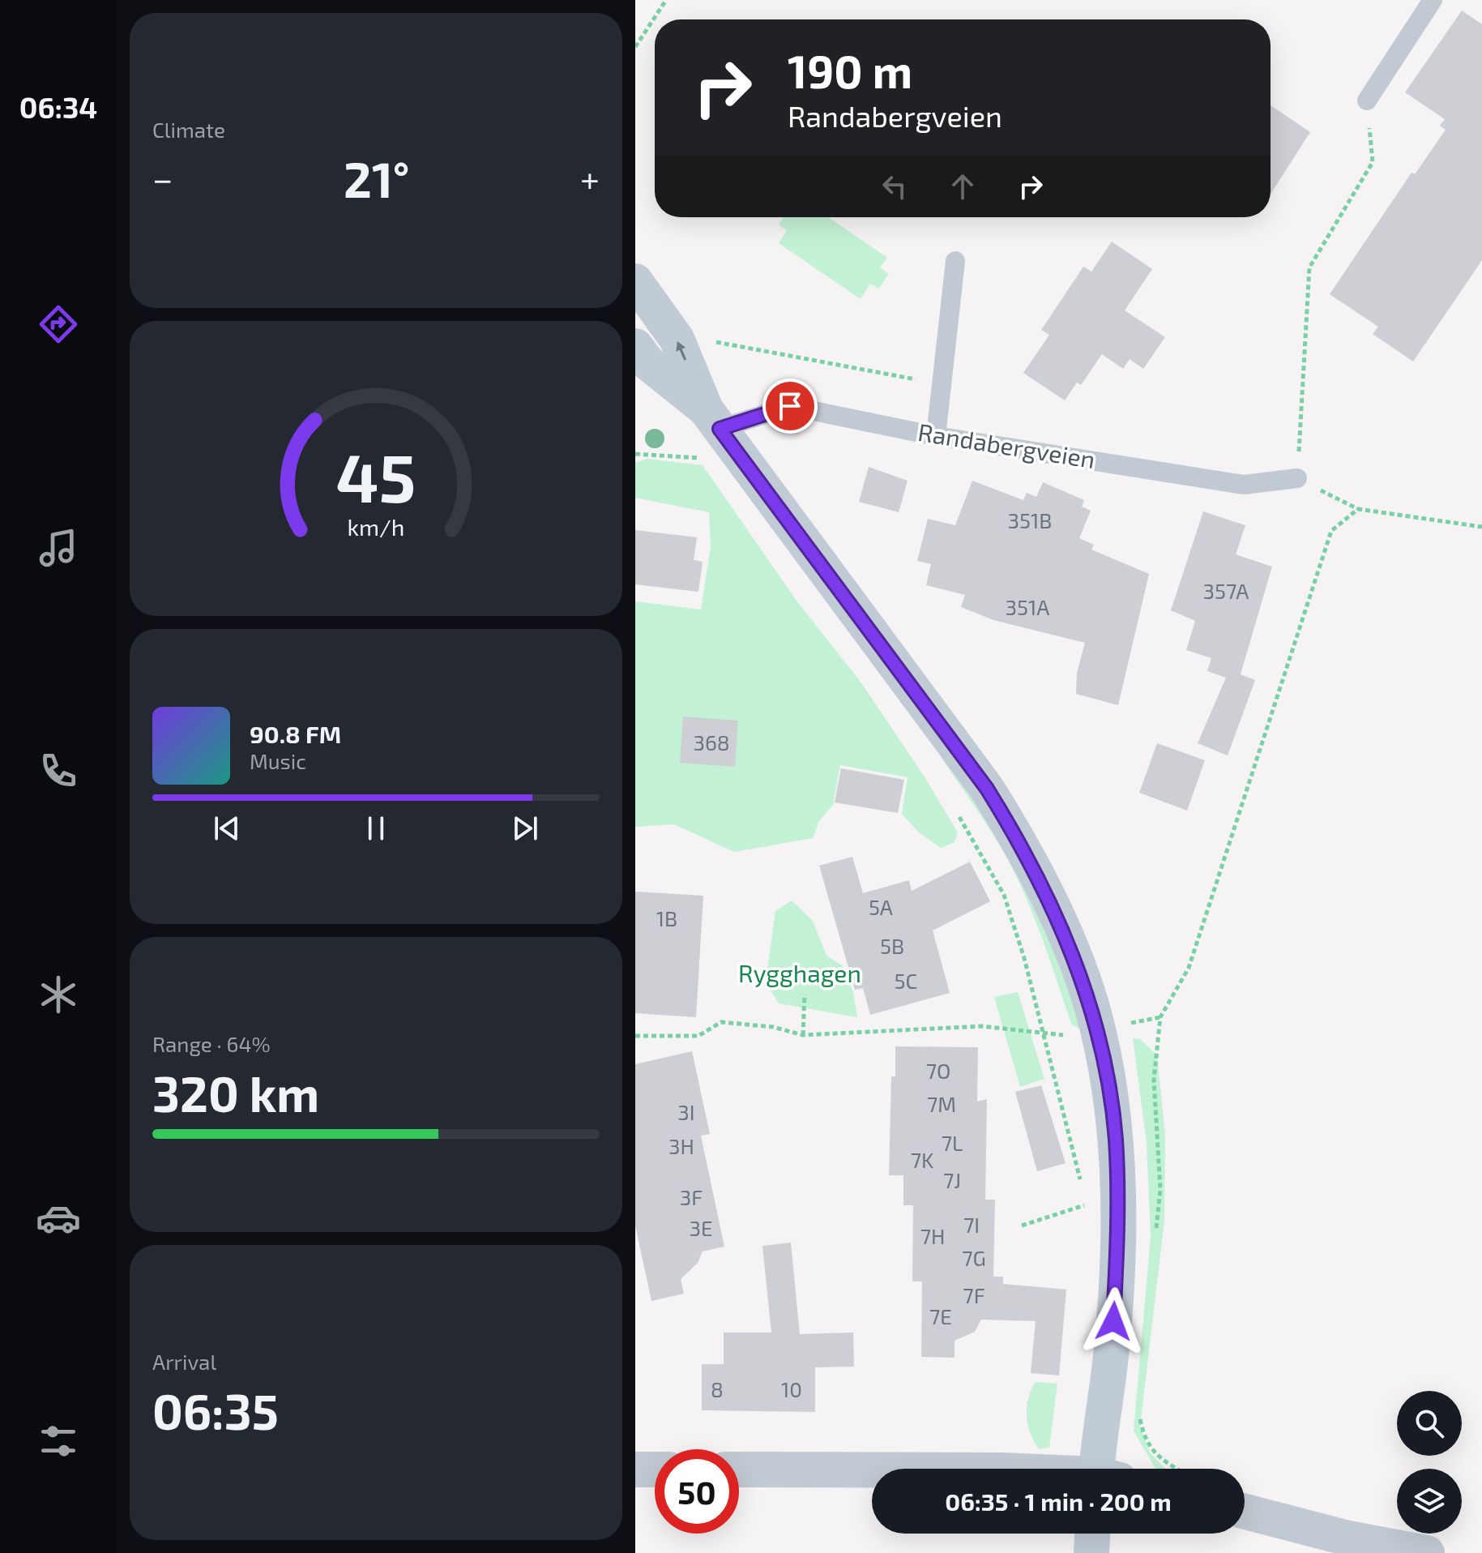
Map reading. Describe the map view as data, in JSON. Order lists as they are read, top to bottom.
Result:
{
  "streets": {
    "lane": ["Randabergveien"]
  },
  "parks": ["Rygghagen"],
  "house_numbers": [
    "351B",
    "357A",
    "351A",
    "368",
    "5A",
    "1B",
    "5B",
    "5C",
    "7O",
    "7M",
    "3I",
    "7L",
    "3H",
    "7K",
    "7J",
    "3F",
    "7I",
    "3E",
    "7H",
    "7G",
    "7F",
    "7E",
    "8",
    "10"
  ],
  "page": {
    "tabs": "06:34",
    "tile": [
      "Climate",
      ["Range · 64%", "320 km"],
      ["Arrival", "06:35"]
    ],
    "turn": ["190 m", "Randabergveien"],
    "heat": ["−", "21°", "+"],
    "song": ["90.8 FM", "Music"],
    "limit": "50",
    "trip": "06:35 · 1 min · 200 m",
    "gauge": ["45", "km/h"]
  }
}
